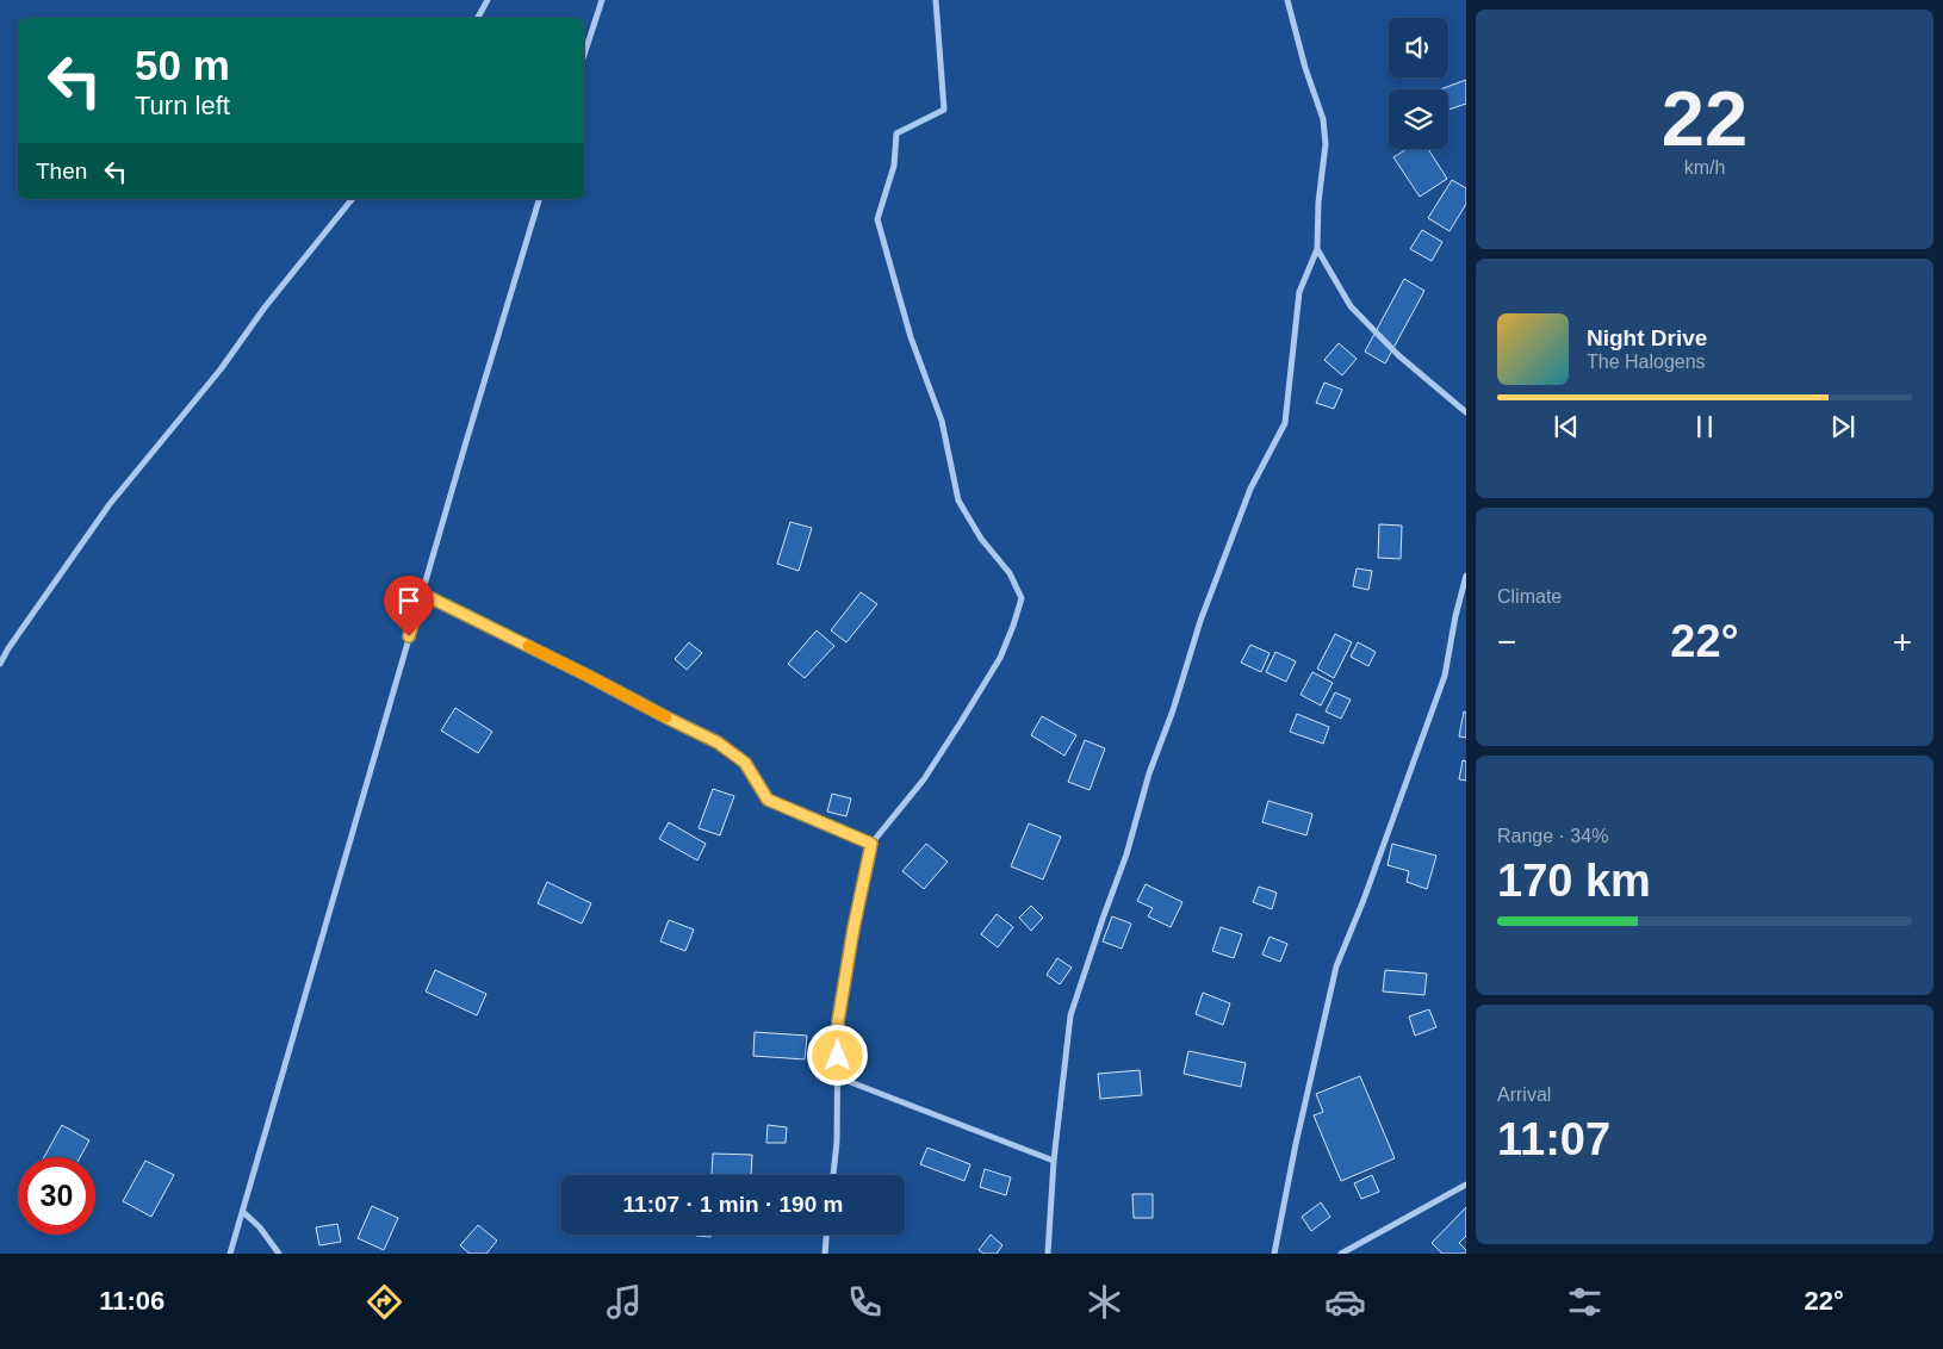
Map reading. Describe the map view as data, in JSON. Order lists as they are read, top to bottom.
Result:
{
  "page": {
    "tile": [
      ["22", "km/h"],
      "Climate",
      ["Range · 34%", "170 km"],
      ["Arrival", "11:07"]
    ],
    "turn": ["50 m", "Turn left"],
    "then": "Then",
    "song": ["Night Drive", "The Halogens"],
    "heat": ["−", "22°", "+"],
    "limit": "30",
    "trip": "11:07 · 1 min · 190 m",
    "tabs": ["11:06", "22°"]
  }
}
